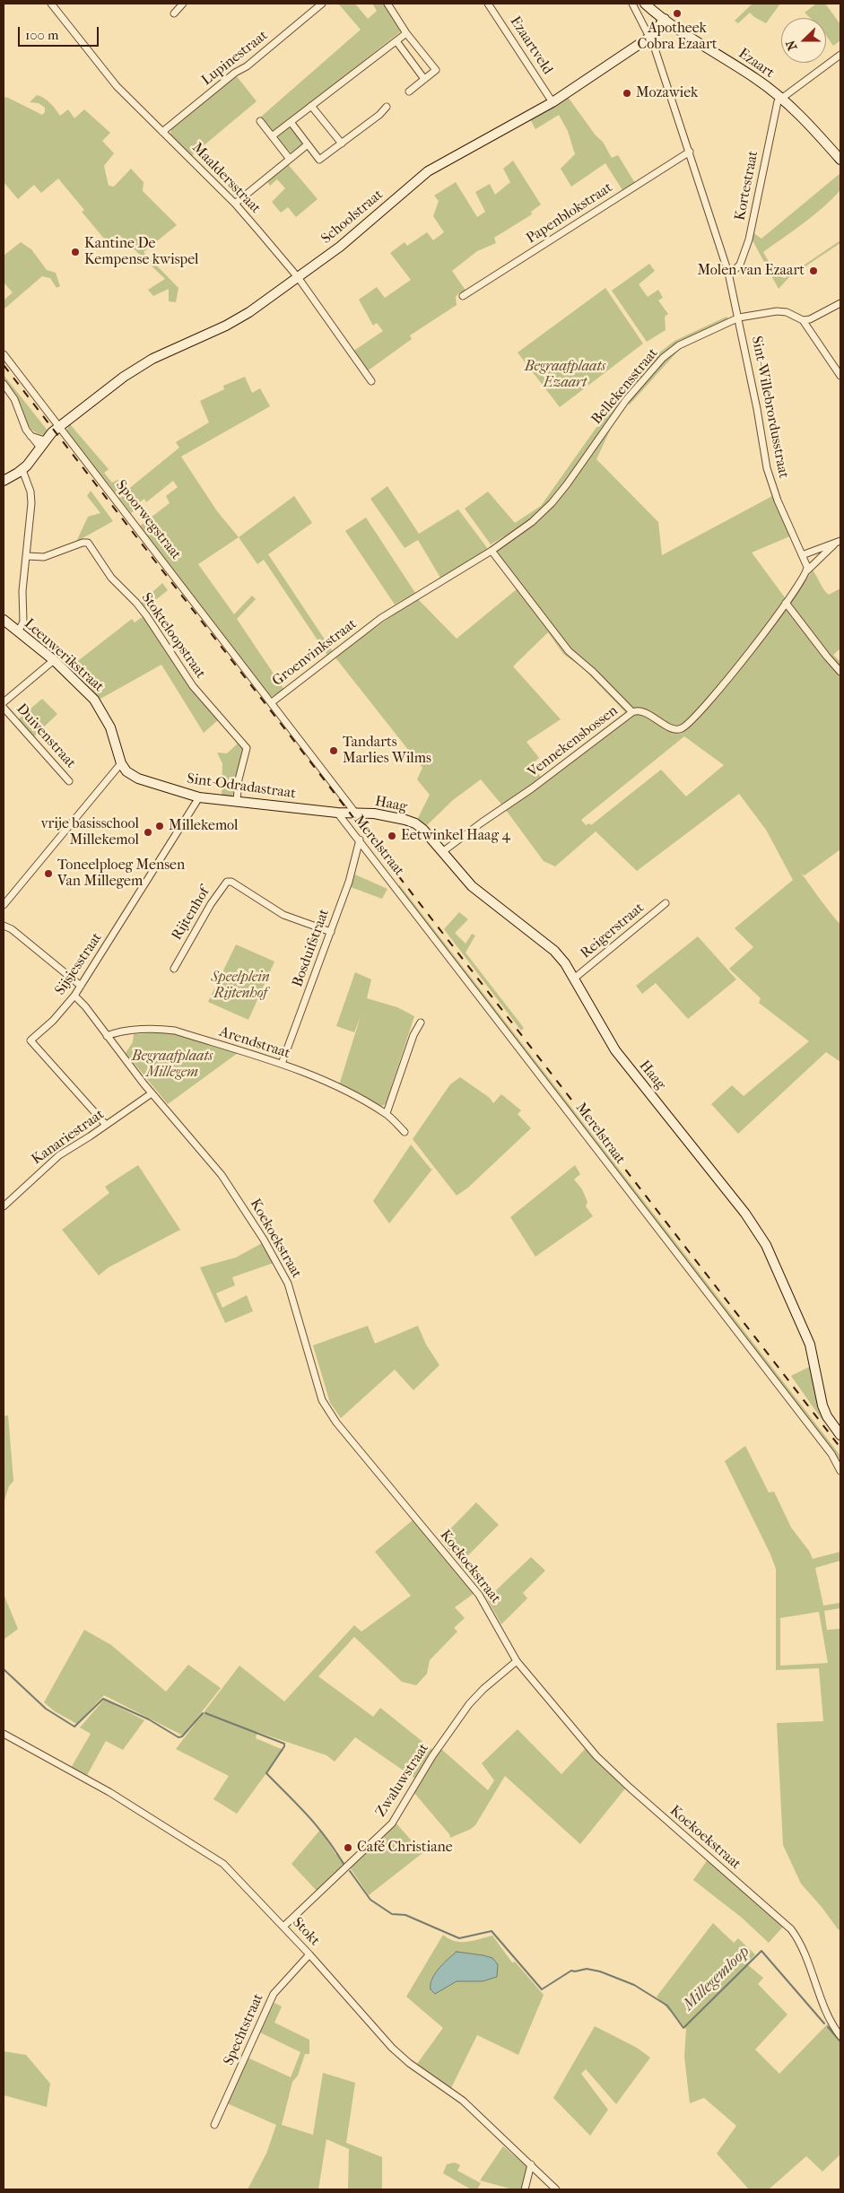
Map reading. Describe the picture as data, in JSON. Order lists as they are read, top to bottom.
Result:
{
  "streets": {
    "street": [
      "Ezaartveld",
      "Lupinestraat",
      "Ezaart",
      "Maaldersstraat",
      "Kortestraat",
      "Papenblokstraat",
      "Schoolstraat",
      "Bellekensstraat",
      "Sint-Willebrordusstraat",
      "Spoorwegstraat",
      "Stokteloopstraat",
      "Groenvinkstraat",
      "Leeuwerikstraat",
      "Duivenstraat",
      "Vennekensbossen",
      "Sint-Odradastraat",
      "Haag",
      "Merelstraat",
      "Rijtenhof",
      "Reigerstraat",
      "Bosduifstraat",
      "Sijsjesstraat",
      "Arendstraat",
      "Kanariestraat",
      "Koekoekstraat",
      "Zwaluwstraat",
      "Stokt",
      "Spechtstraat"
    ]
  },
  "crossings": [
    ["Ezaartveld", "Schoolstraat"],
    ["Lupinestraat", "Maaldersstraat"],
    ["Ezaart", "Kortestraat"],
    ["Ezaart", "Schoolstraat"],
    ["Maaldersstraat", "Schoolstraat"],
    ["Kortestraat", "Sint-Willebrordusstraat"],
    ["Papenblokstraat", "Sint-Willebrordusstraat"],
    ["Schoolstraat", "Sint-Willebrordusstraat"],
    ["Schoolstraat", "Spoorwegstraat"],
    ["Bellekensstraat", "Sint-Willebrordusstraat"],
    ["Bellekensstraat", "Groenvinkstraat"],
    ["Bellekensstraat", "Vennekensbossen"],
    ["Spoorwegstraat", "Groenvinkstraat"],
    ["Stokteloopstraat", "Sint-Odradastraat"],
    ["Groenvinkstraat", "Vennekensbossen"],
    ["Groenvinkstraat", "Sint-Odradastraat"],
    ["Groenvinkstraat", "Haag"],
    ["Leeuwerikstraat", "Duivenstraat"],
    ["Leeuwerikstraat", "Sint-Odradastraat"],
    ["Vennekensbossen", "Haag"],
    ["Sint-Odradastraat", "Haag"],
    ["Sint-Odradastraat", "Merelstraat"],
    ["Sint-Odradastraat", "Sijsjesstraat"],
    ["Haag", "Reigerstraat"],
    ["Merelstraat", "Bosduifstraat"],
    ["Rijtenhof", "Bosduifstraat"],
    ["Bosduifstraat", "Arendstraat"],
    ["Sijsjesstraat", "Kanariestraat"],
    ["Sijsjesstraat", "Koekoekstraat"],
    ["Arendstraat", "Koekoekstraat"],
    ["Kanariestraat", "Koekoekstraat"],
    ["Koekoekstraat", "Zwaluwstraat"],
    ["Zwaluwstraat", "Stokt"],
    ["Stokt", "Spechtstraat"]
  ],
  "water": ["Millegemloop"],
  "parks": ["Begraafplaats Ezaart", "Speelplein Rijtenhof", "Begraafplaats Millegem"],
  "places": [
    "Apotheek Cobra Ezaart",
    "Mozawiek",
    "Kantine De Kempense kwispel",
    "Molen van Ezaart",
    "Tandarts Marlies Wilms",
    "Millekemol",
    "vrije basisschool Millekemol",
    "Eetwinkel Haag 4",
    "Toneelploeg Mensen Van Millegem",
    "Café Christiane"
  ],
  "scale_bar": "100 m",
  "north": "left"
}
